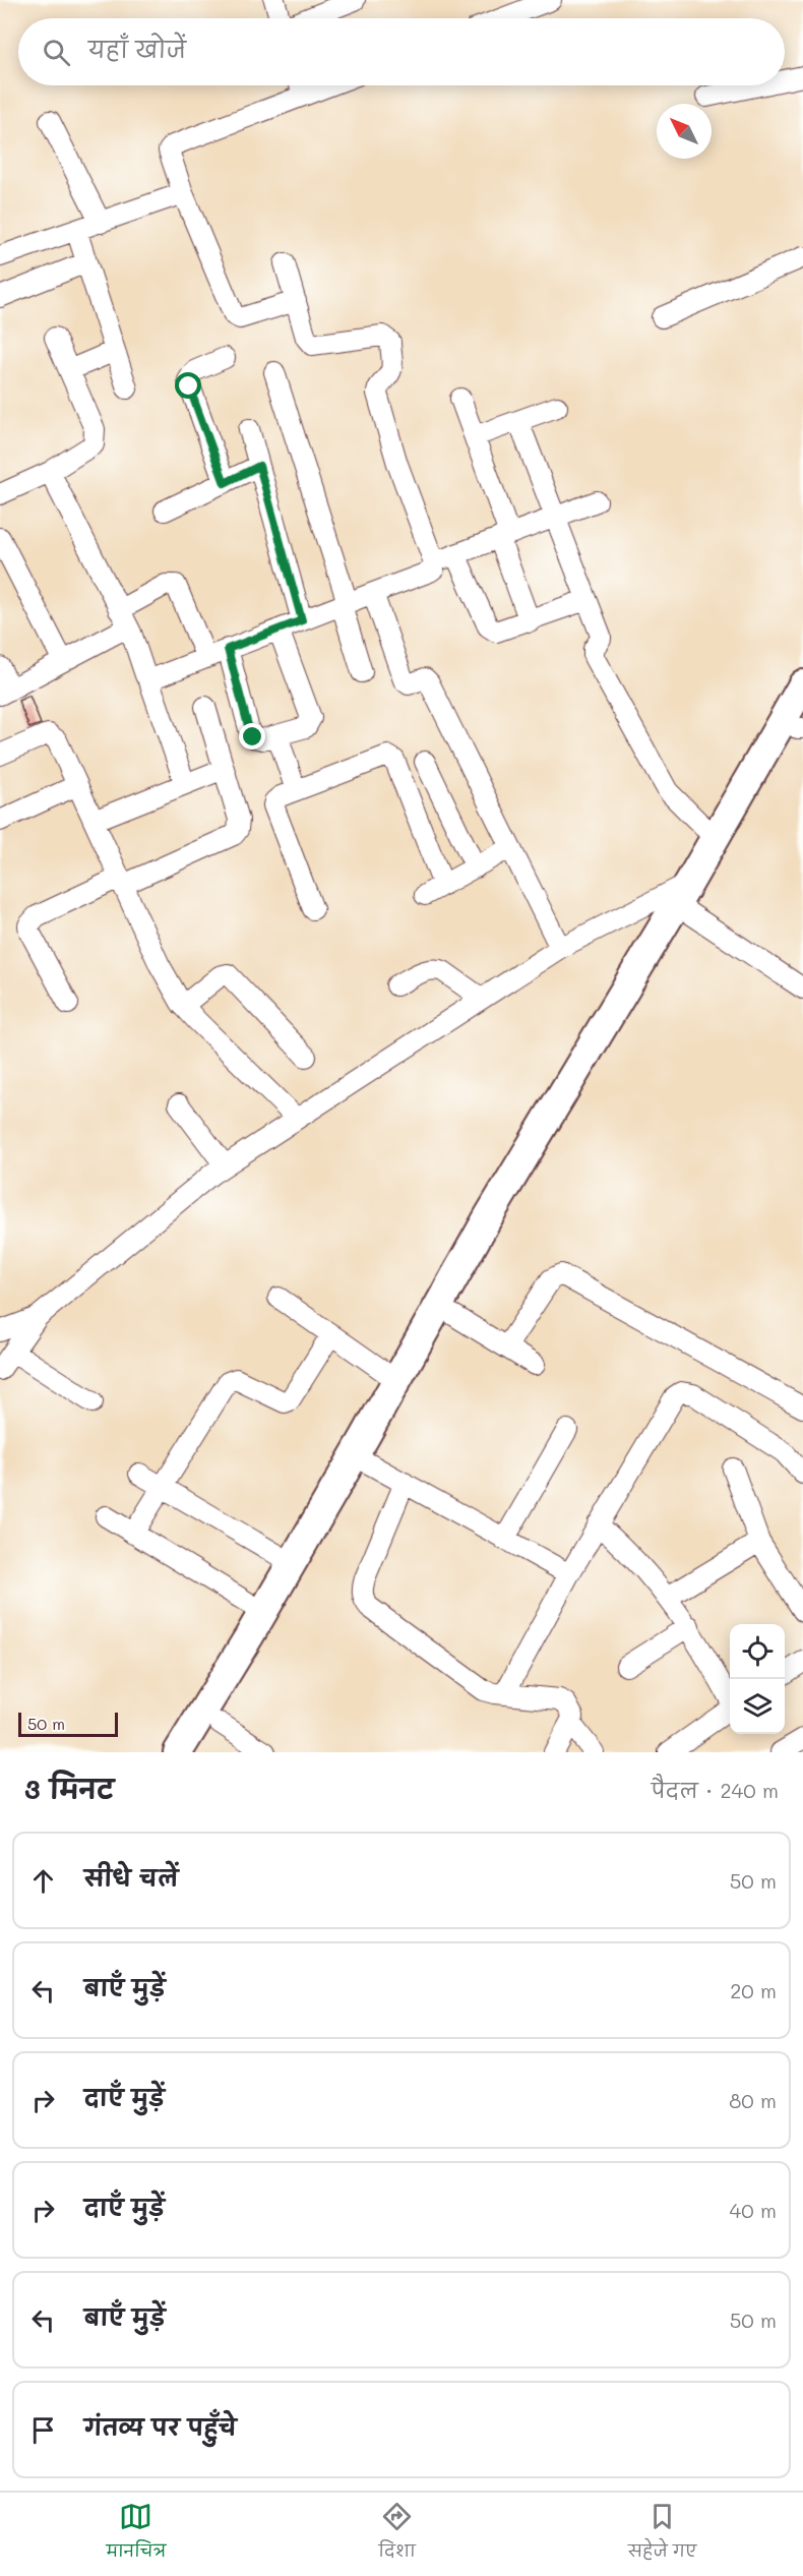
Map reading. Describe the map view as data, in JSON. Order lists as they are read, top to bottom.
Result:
{
  "scale_bar": "50 m",
  "north": "top left",
  "page": {
    "search": "यहाँ खोजें",
    "scale": "50 m",
    "heading": ["3 मिनट", "पैदल · 240 m"],
    "list": [
      ["सीधे चलें", "50 m"],
      ["बाएँ मुड़ें", "20 m"],
      ["दाएँ मुड़ें", "80 m"],
      ["दाएँ मुड़ें", "40 m"],
      ["बाएँ मुड़ें", "50 m"],
      "गंतव्य पर पहुँचे"
    ],
    "nav": ["मानचित्र", "दिशा", "सहेजे गए"]
  }
}
